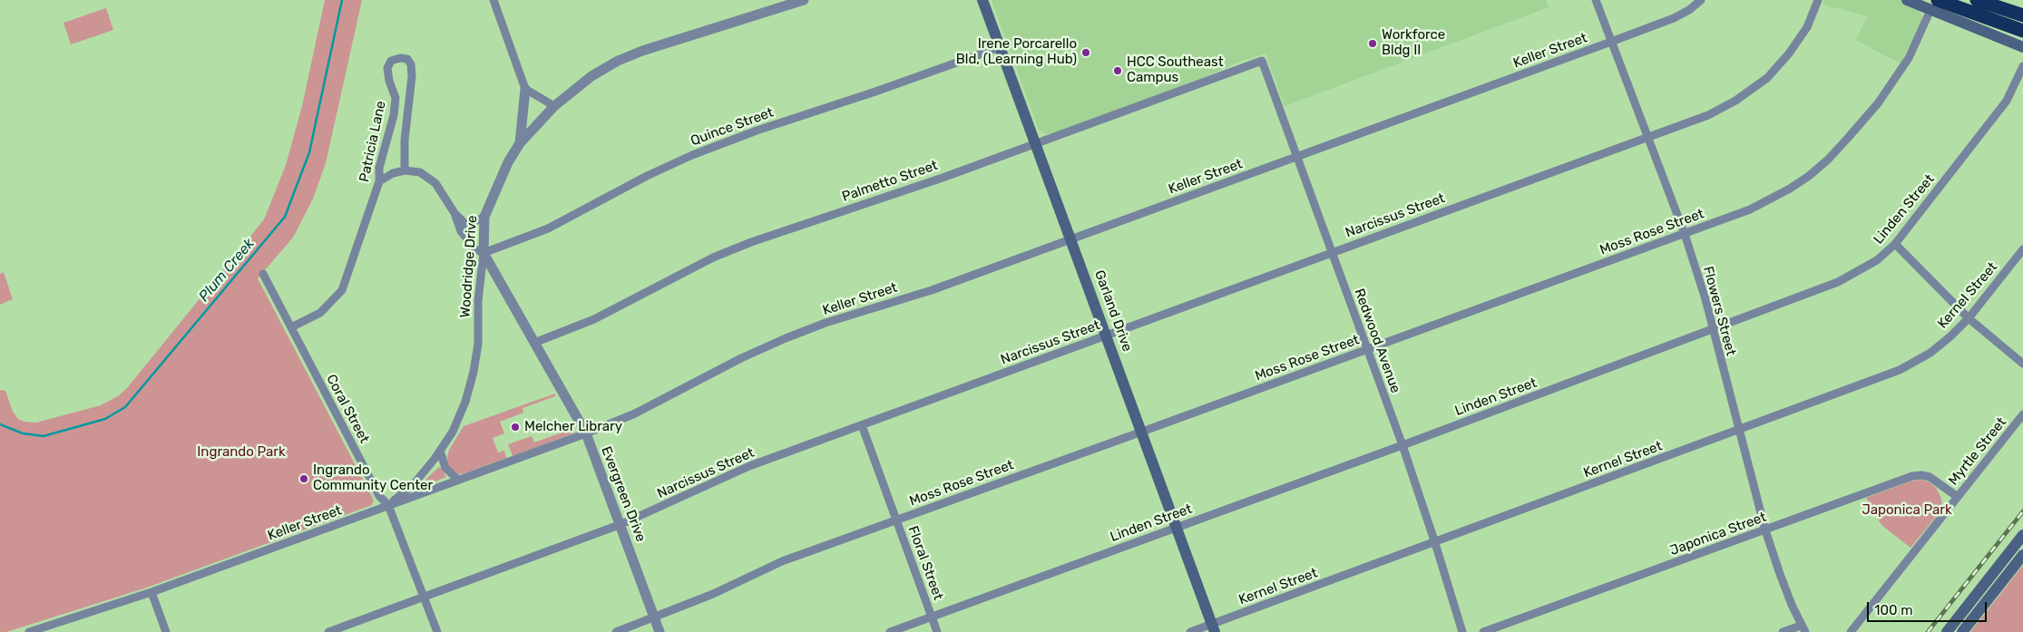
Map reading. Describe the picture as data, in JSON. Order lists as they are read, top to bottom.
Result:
{
  "streets": {
    "main road": ["Garland Drive"],
    "street": [
      "Keller Street",
      "Quince Street",
      "Patricia Lane",
      "Palmetto Street",
      "Linden Street",
      "Narcissus Street",
      "Moss Rose Street",
      "Woodridge Drive",
      "Kernel Street",
      "Flowers Street",
      "Redwood Avenue",
      "Coral Street",
      "Myrtle Street",
      "Evergreen Drive",
      "Japonica Street",
      "Floral Street"
    ]
  },
  "crossings": [
    ["Keller Street", "Woodridge Drive"],
    ["Keller Street", "Garland Drive"],
    ["Keller Street", "Flowers Street"],
    ["Keller Street", "Redwood Avenue"],
    ["Keller Street", "Coral Street"],
    ["Keller Street", "Evergreen Drive"],
    ["Quince Street", "Woodridge Drive"],
    ["Quince Street", "Garland Drive"],
    ["Quince Street", "Evergreen Drive"],
    ["Patricia Lane", "Coral Street"],
    ["Palmetto Street", "Garland Drive"],
    ["Palmetto Street", "Redwood Avenue"],
    ["Palmetto Street", "Evergreen Drive"],
    ["Linden Street", "Garland Drive"],
    ["Linden Street", "Flowers Street"],
    ["Linden Street", "Redwood Avenue"],
    ["Linden Street", "Floral Street"],
    ["Narcissus Street", "Garland Drive"],
    ["Narcissus Street", "Flowers Street"],
    ["Narcissus Street", "Redwood Avenue"],
    ["Narcissus Street", "Coral Street"],
    ["Narcissus Street", "Evergreen Drive"],
    ["Narcissus Street", "Floral Street"],
    ["Moss Rose Street", "Garland Drive"],
    ["Moss Rose Street", "Flowers Street"],
    ["Moss Rose Street", "Redwood Avenue"],
    ["Moss Rose Street", "Evergreen Drive"],
    ["Moss Rose Street", "Floral Street"],
    ["Woodridge Drive", "Coral Street"],
    ["Woodridge Drive", "Evergreen Drive"],
    ["Kernel Street", "Garland Drive"],
    ["Kernel Street", "Flowers Street"],
    ["Kernel Street", "Redwood Avenue"],
    ["Flowers Street", "Japonica Street"],
    ["Myrtle Street", "Japonica Street"]
  ],
  "water": ["Plum Creek"],
  "parks": ["Ingrando Park", "Japonica Park"],
  "places": [
    "Workforce Bldg II",
    "Irene Porcarello Bld, (Learning Hub)",
    "HCC Southeast Campus",
    "Melcher Library",
    "Ingrando Community Center"
  ],
  "scale_bar": "100 m"
}
